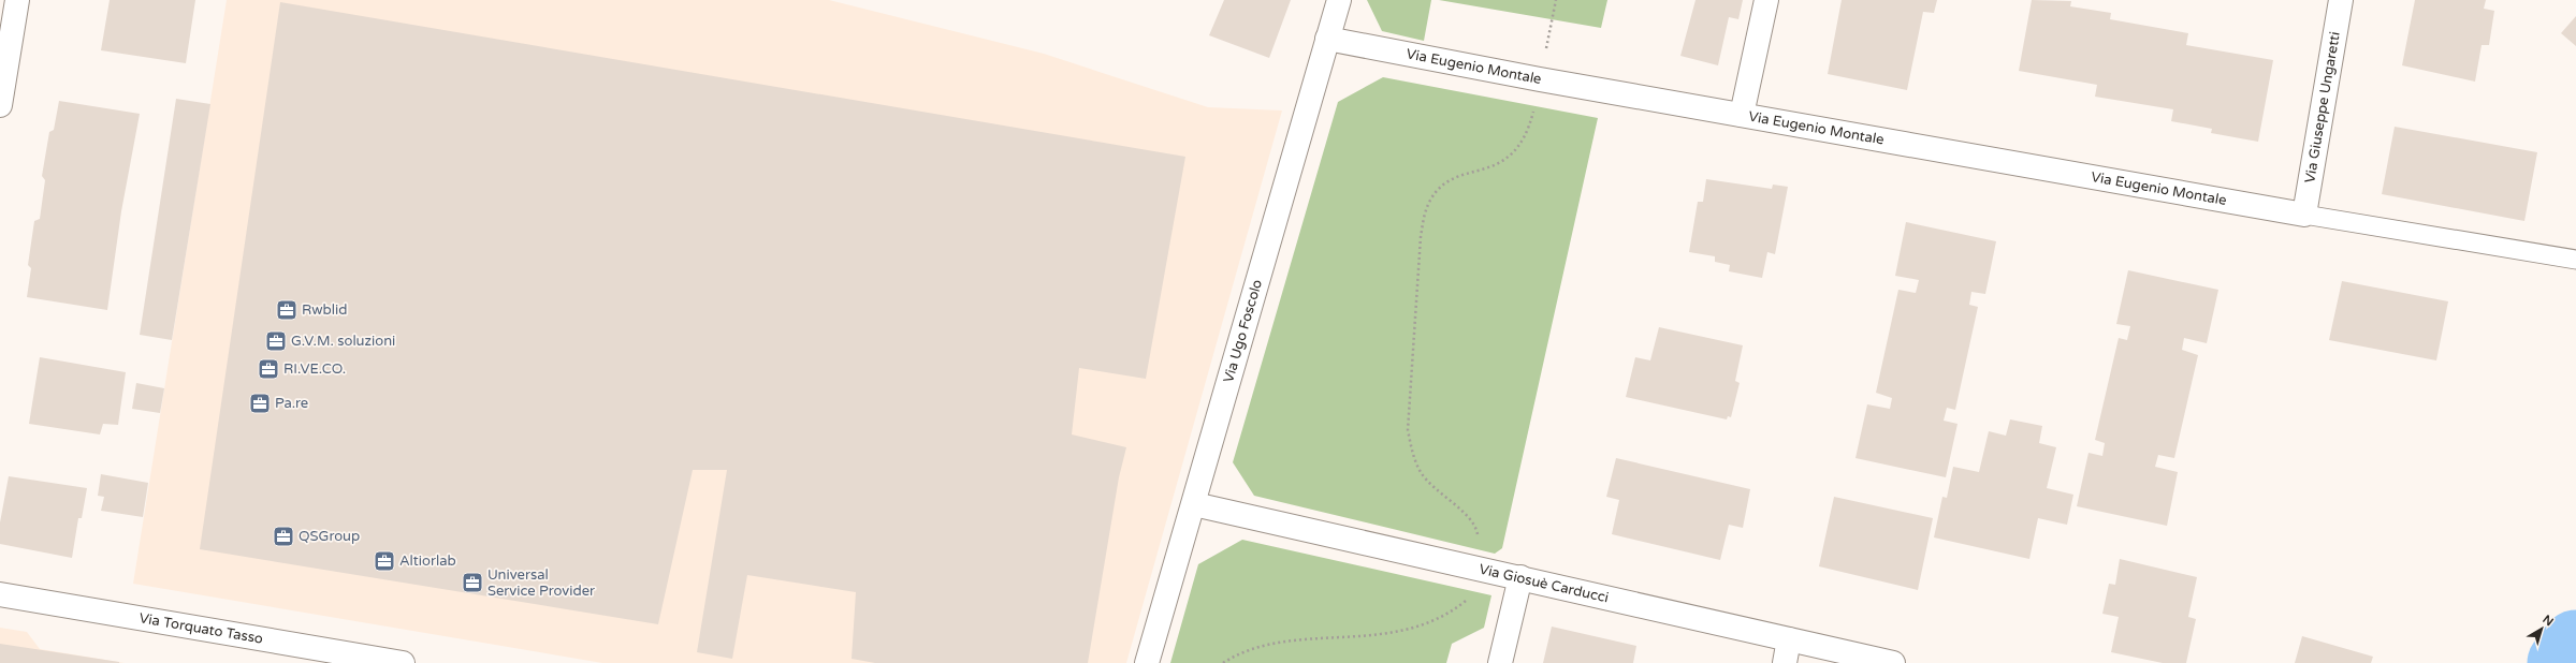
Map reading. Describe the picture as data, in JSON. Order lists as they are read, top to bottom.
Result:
{
  "streets": {
    "street": [
      "Via Eugenio Montale",
      "Via Giuseppe Ungaretti",
      "Via Ugo Foscolo",
      "Via Giosuè Carducci",
      "Via Torquato Tasso"
    ]
  },
  "crossings": [
    ["Via Eugenio Montale", "Via Giuseppe Ungaretti"],
    ["Via Eugenio Montale", "Via Ugo Foscolo"],
    ["Via Ugo Foscolo", "Via Giosuè Carducci"]
  ],
  "places": {
    "office": [
      "Rwblid",
      "G.V.M. soluzioni",
      "RI.VE.CO.",
      "Pa.re",
      "QSGroup",
      "Altiorlab",
      "Universal Service Provider"
    ]
  },
  "north": "top right"
}
